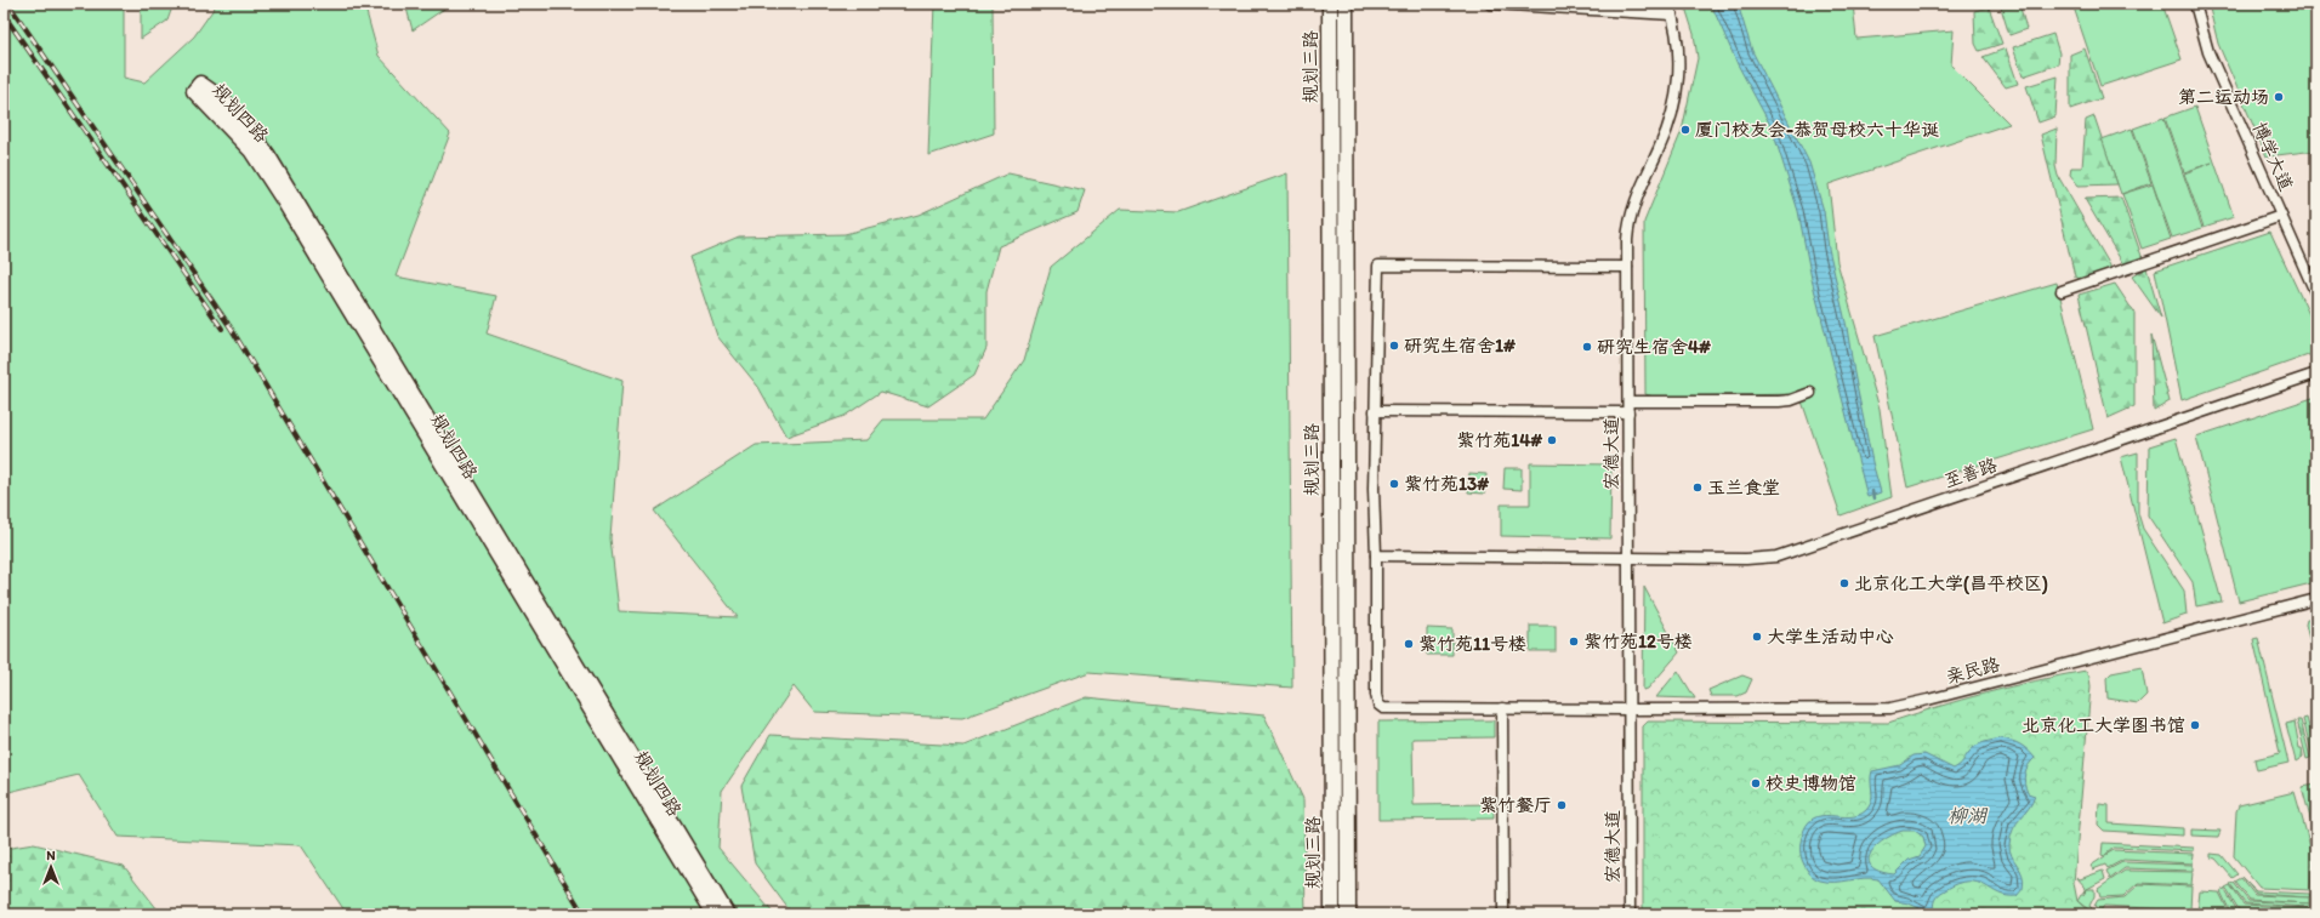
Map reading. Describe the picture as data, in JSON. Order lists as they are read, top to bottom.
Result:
{
  "streets": {
    "main road": ["规划三路", "规划四路"],
    "street": [
      "博学大道",
      "宏德大道",
      "至善路",
      "亲民路"
    ]
  },
  "crossings": [
    ["宏德大道", "至善路"],
    ["宏德大道", "亲民路"],
    ["至善路", "亲民路"]
  ],
  "water": ["柳湖"],
  "places": [
    "第二运动场",
    "厦门校友会-恭贺母校六十华诞",
    "研究生宿舍1#",
    "研究生宿舍4#",
    "紫竹苑14#",
    "紫竹苑13#",
    "玉兰食堂",
    "北京化工大学(昌平校区)",
    "大学生活动中心",
    "紫竹苑12号楼",
    "紫竹苑11号楼",
    "北京化工大学图书馆",
    "校史博物馆",
    "紫竹餐厅"
  ],
  "north": "top"
}
